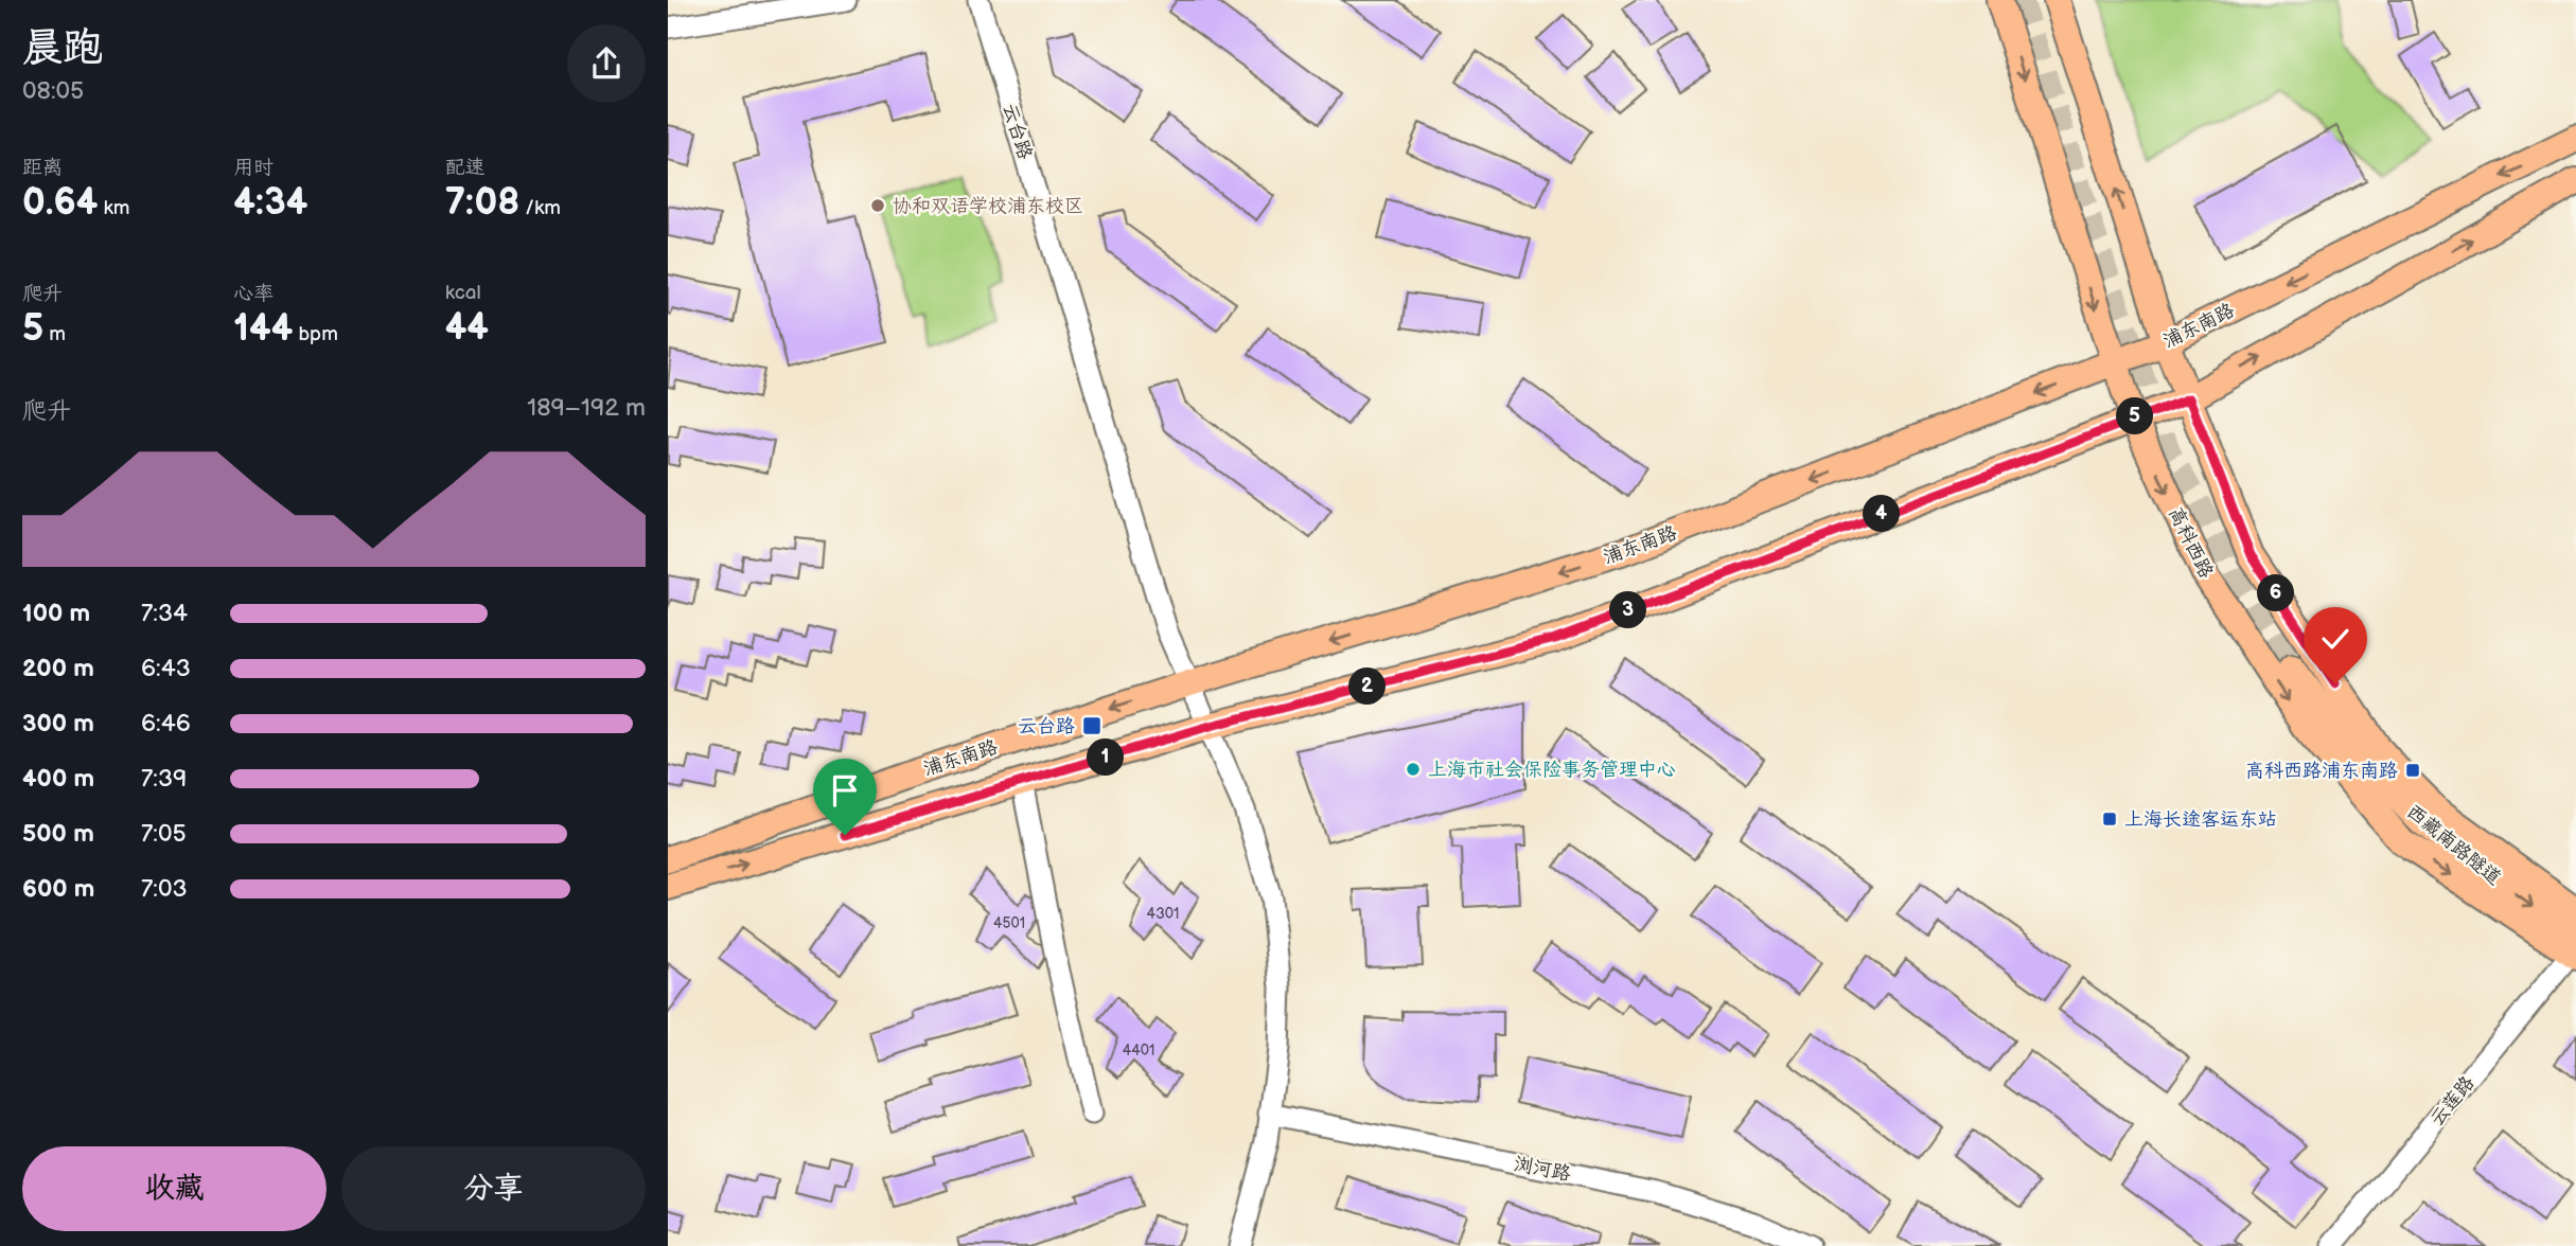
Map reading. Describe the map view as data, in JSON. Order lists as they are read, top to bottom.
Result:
{
  "streets": {
    "main road": ["浦东南路", "高科西路", "西藏南路隧道"],
    "street": ["云台路", "云莲路", "浏河路"]
  },
  "crossings": [
    ["云台路", "浦东南路"],
    ["云台路", "浏河路"],
    ["浦东南路", "高科西路"],
    ["高科西路", "西藏南路隧道"],
    ["高科西路", "云莲路"],
    ["西藏南路隧道", "云莲路"]
  ],
  "places": {
    "other": ["协和双语学校浦东校区", "上海市社会保险事务管理中心"],
    "transit": ["云台路", "高科西路浦东南路", "上海长途客运东站"]
  },
  "house_numbers": ["4301", "4501", "4401"],
  "page": {
    "heading": ["晨跑", "08:05"],
    "stats": [
      ["距离", "0.64 km"],
      ["用时", "4:34"],
      ["配速", "7:08 /km"],
      ["爬升", "5 m"],
      ["心率", "144 bpm"],
      ["kcal", "44"]
    ],
    "chart": ["爬升", "189–192 m"],
    "pins": [
      "5",
      "4",
      "6",
      "3",
      "2",
      "1"
    ],
    "list": [
      {
        "name": "100 m",
        "note": "7:34"
      },
      {
        "name": "200 m",
        "note": "6:43"
      },
      {
        "name": "300 m",
        "note": "6:46"
      },
      {
        "name": "400 m",
        "note": "7:39"
      },
      {
        "name": "500 m",
        "note": "7:05"
      },
      {
        "name": "600 m",
        "note": "7:03"
      }
    ],
    "buttons": ["收藏", "分享"]
  }
}
